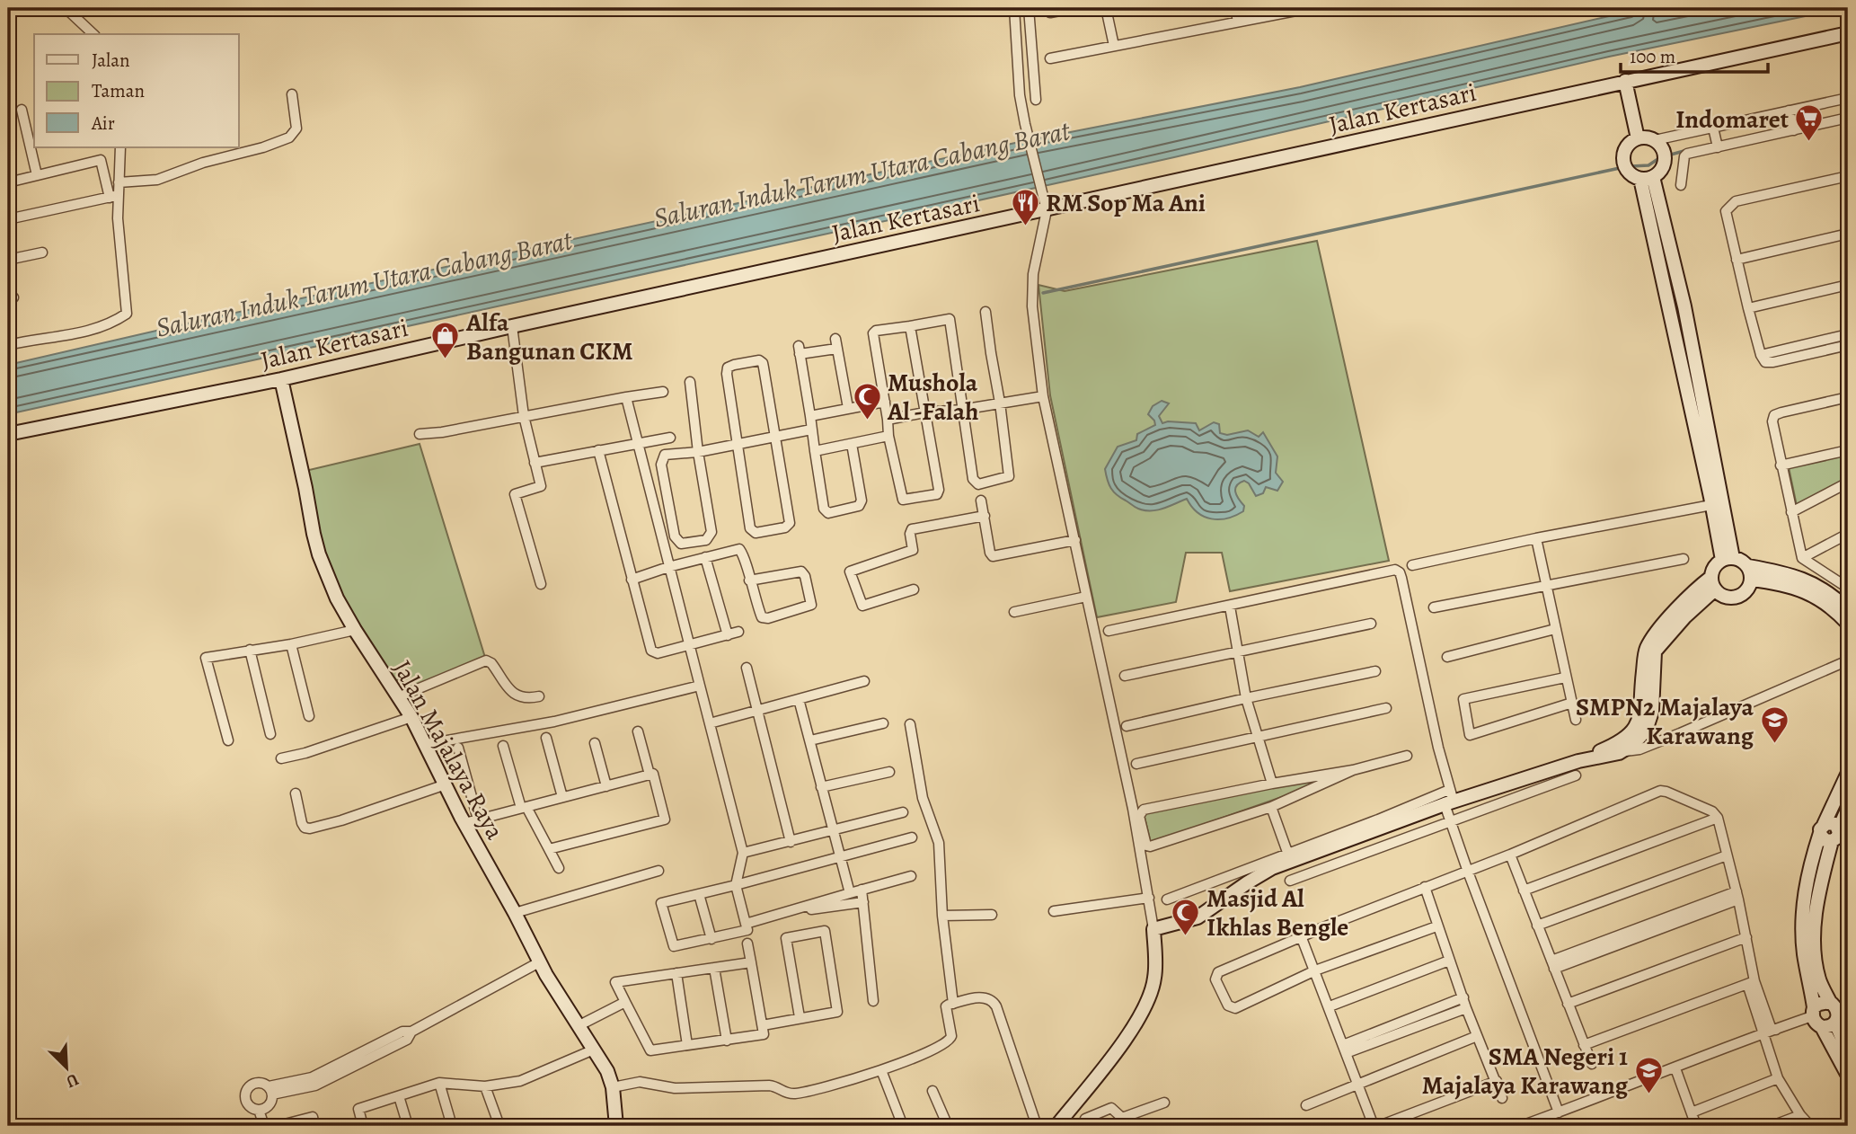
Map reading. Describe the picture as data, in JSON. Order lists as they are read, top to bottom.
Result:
{
  "streets": {
    "street": ["Jalan Kertasari", "Jalan Majalaya Raya"]
  },
  "crossings": [
    ["Jalan Kertasari", "Jalan Majalaya Raya"]
  ],
  "water": ["Saluran Induk Tarum Utara Cabang Barat"],
  "places": {
    "supermarket": ["Indomaret"],
    "restaurant": ["RM Sop Ma Ani"],
    "shop": ["Alfa Bangunan CKM"],
    "mosque": ["Mushola Al -Falah", "Masjid Al Ikhlas Bengle"],
    "school or university": ["SMPN2 Majalaya Karawang", "SMA Negeri 1 Majalaya Karawang"]
  },
  "legend": ["Jalan", "Taman", "Air"],
  "scale_bar": "100 m",
  "north": "bottom right"
}
